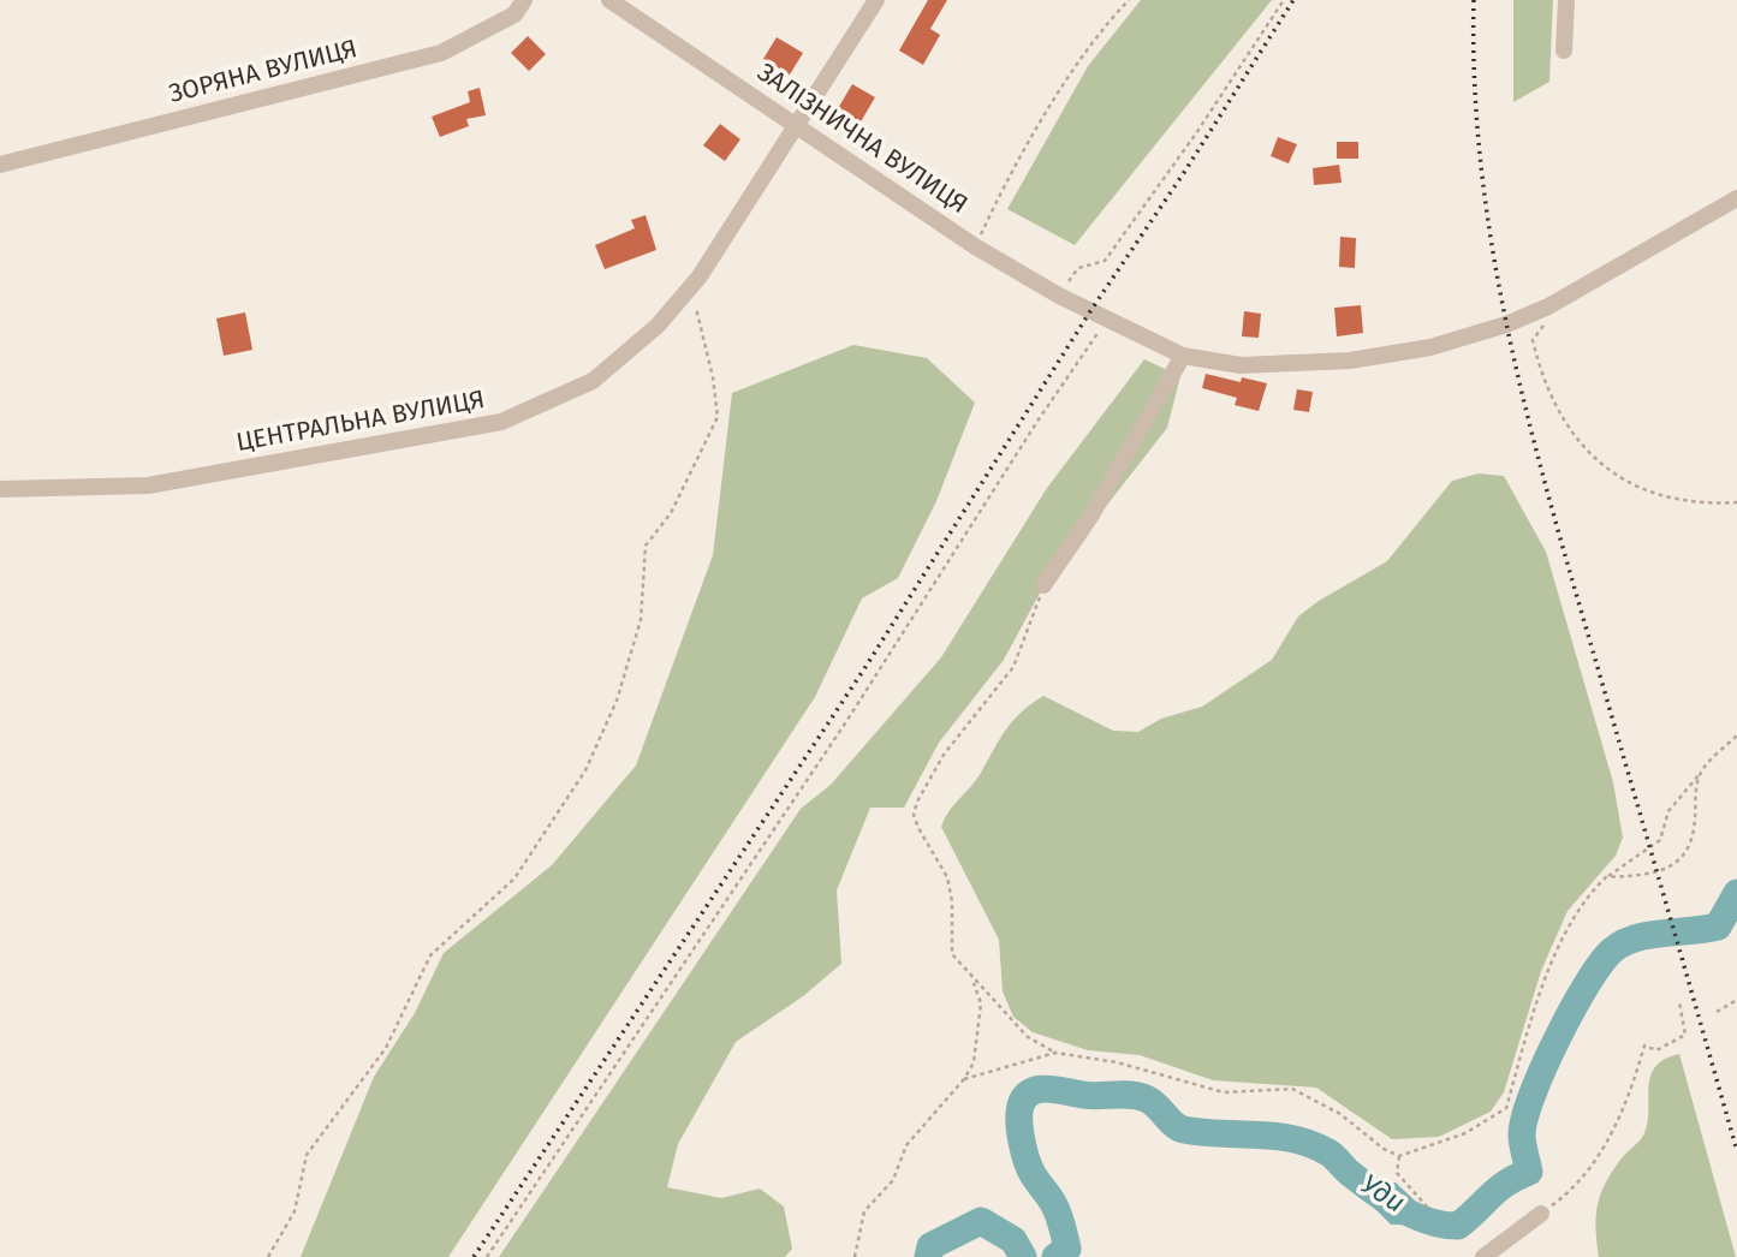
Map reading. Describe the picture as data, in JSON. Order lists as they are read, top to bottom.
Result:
{
  "streets": {
    "street": ["ЗОРЯНА ВУЛИЦЯ", "ЗАЛІЗНИЧНА ВУЛИЦЯ", "ЦЕНТРАЛЬНА ВУЛИЦЯ"]
  },
  "crossings": [
    ["ЗАЛІЗНИЧНА ВУЛИЦЯ", "ЦЕНТРАЛЬНА ВУЛИЦЯ"]
  ],
  "water": ["Уди"]
}
